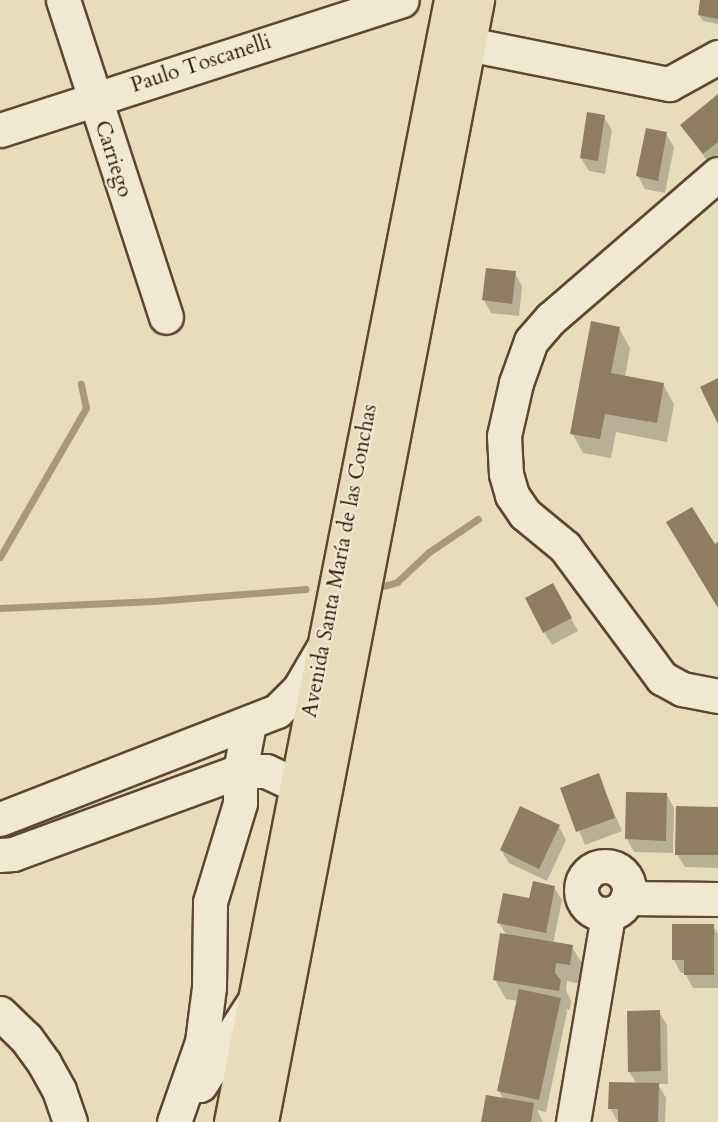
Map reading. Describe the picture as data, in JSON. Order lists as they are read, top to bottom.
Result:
{
  "streets": {
    "main road": ["Avenida Santa María de las Conchas"],
    "street": ["Paulo Toscanelli", "Carriego"]
  },
  "crossings": [
    ["Paulo Toscanelli", "Carriego"]
  ]
}
